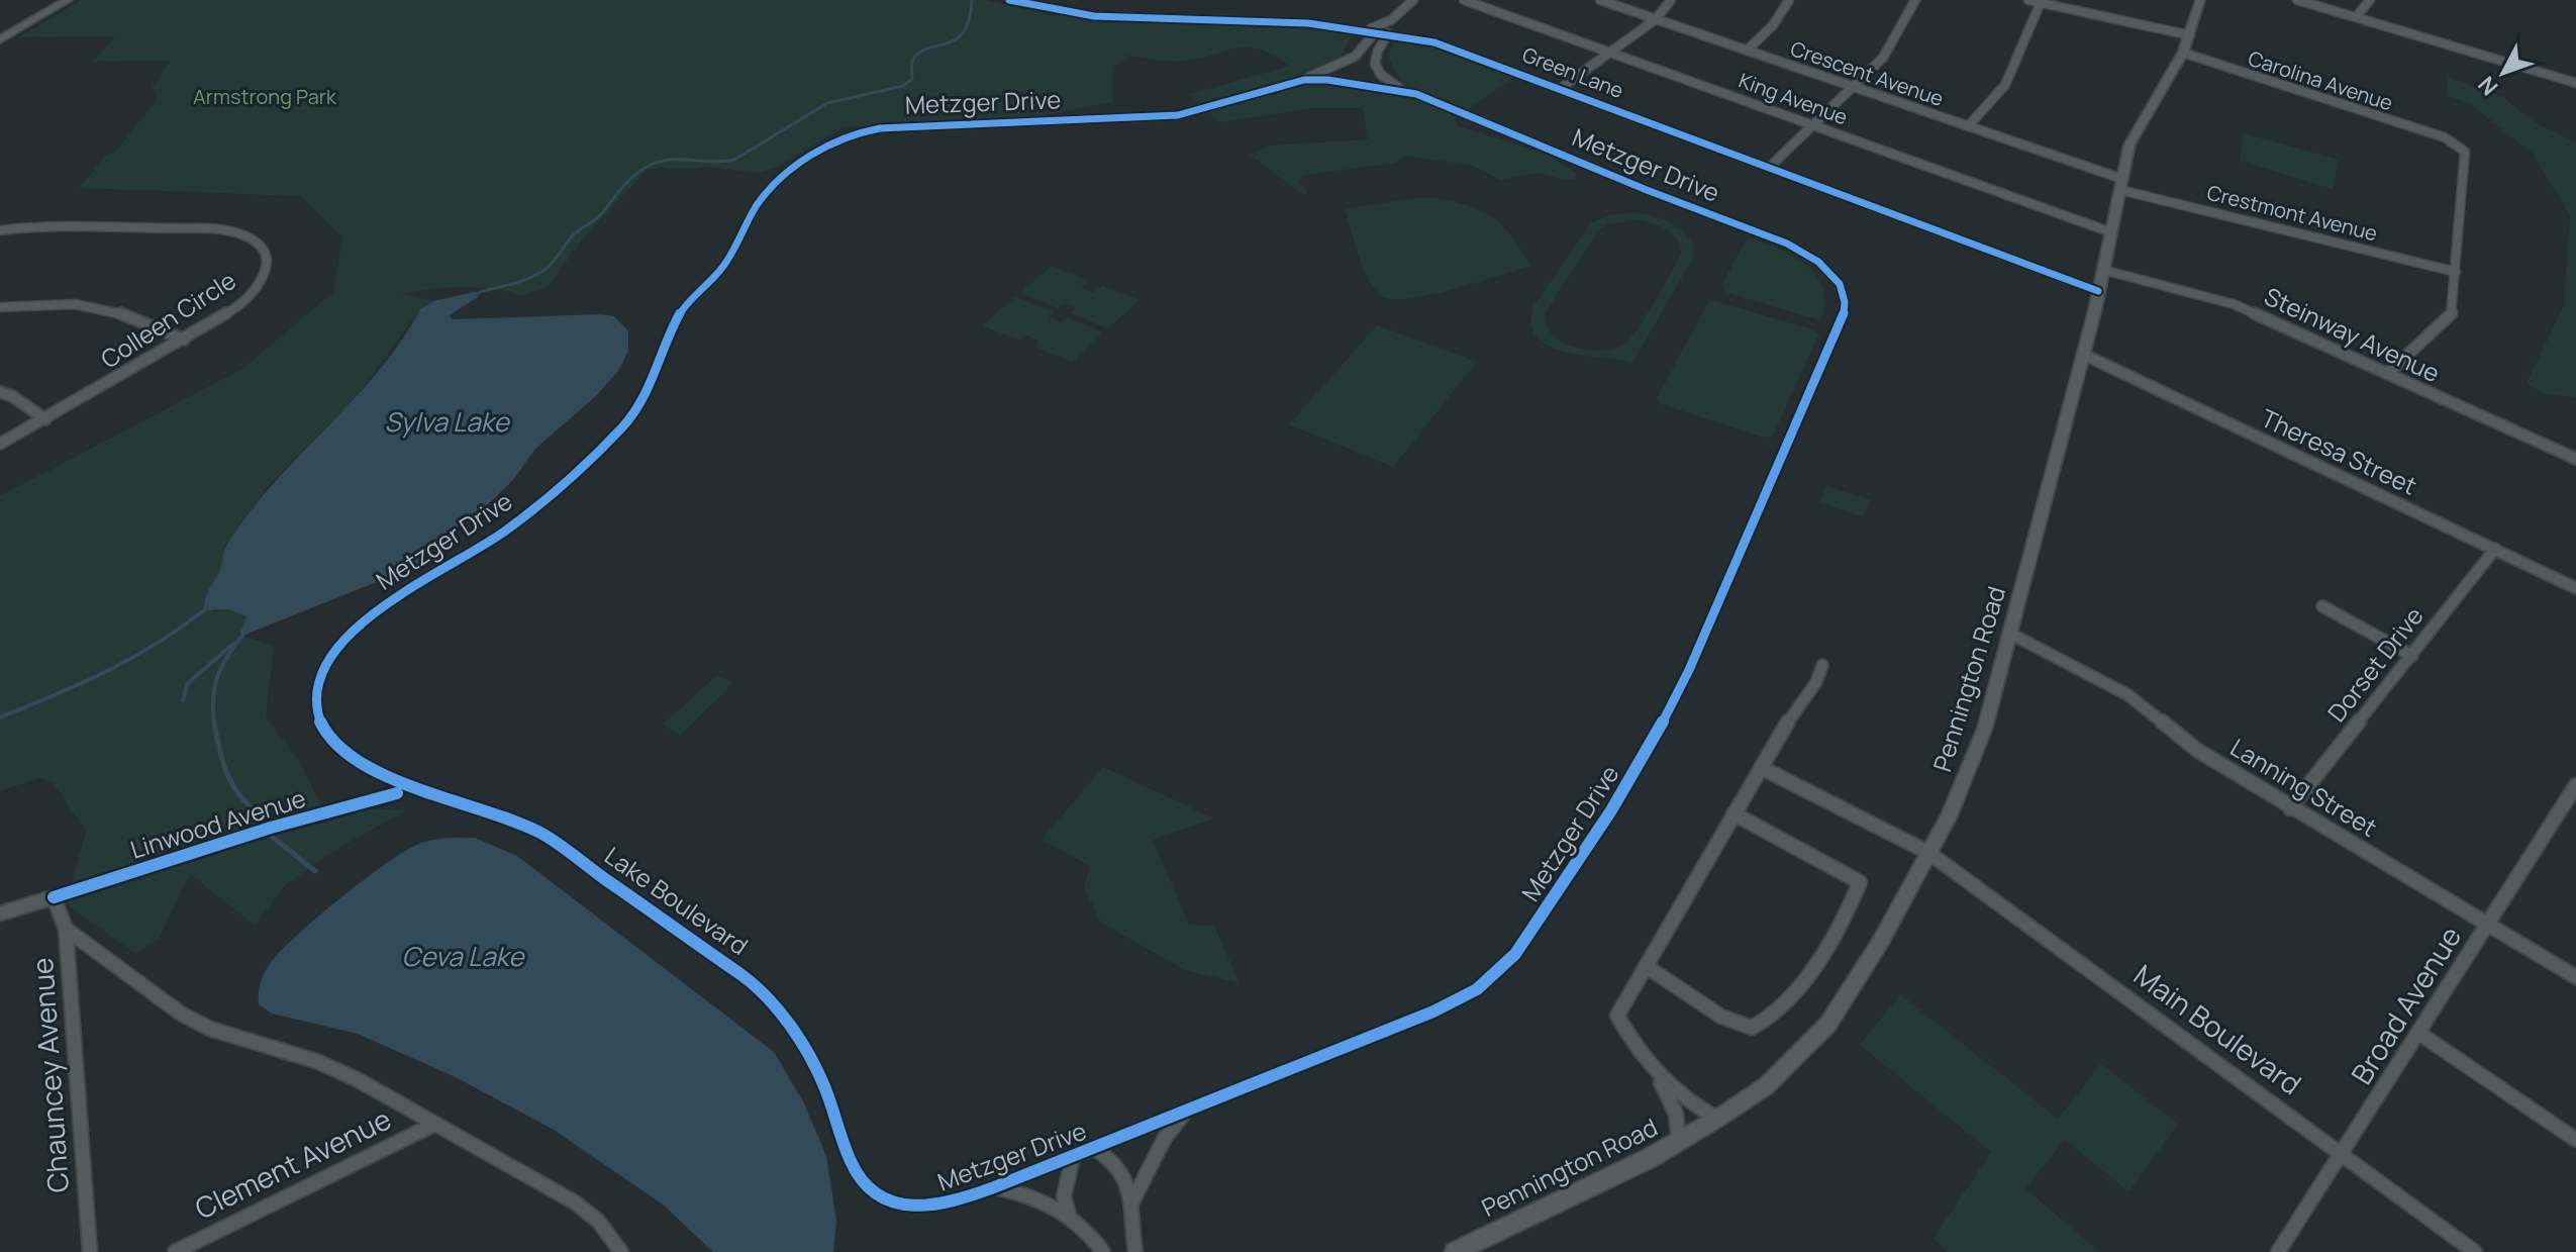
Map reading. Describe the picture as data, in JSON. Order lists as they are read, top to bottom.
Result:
{
  "streets": {
    "main road": ["Pennington Road"],
    "street": [
      "Green Lane",
      "Crescent Avenue",
      "Carolina Avenue",
      "King Avenue",
      "Metzger Drive",
      "Crestmont Avenue",
      "Colleen Circle",
      "Steinway Avenue",
      "Theresa Street",
      "Dorset Drive",
      "Lanning Street",
      "Lake Boulevard",
      "Broad Avenue",
      "Main Boulevard",
      "Chauncey Avenue",
      "Clement Avenue"
    ],
    "cycle path": ["Linwood Avenue"]
  },
  "crossings": [
    ["Green Lane", "Pennington Road"],
    ["Crescent Avenue", "Crestmont Avenue"],
    ["Crescent Avenue", "Pennington Road"],
    ["Carolina Avenue", "Crestmont Avenue"],
    ["Carolina Avenue", "Pennington Road"],
    ["King Avenue", "Pennington Road"],
    ["Metzger Drive", "Lake Boulevard"],
    ["Crestmont Avenue", "Pennington Road"],
    ["Steinway Avenue", "Pennington Road"],
    ["Theresa Street", "Dorset Drive"],
    ["Theresa Street", "Pennington Road"],
    ["Dorset Drive", "Lanning Street"],
    ["Pennington Road", "Lanning Street"],
    ["Pennington Road", "Main Boulevard"],
    ["Lanning Street", "Broad Avenue"],
    ["Broad Avenue", "Main Boulevard"]
  ],
  "water": ["Sylva Lake", "Ceva Lake"],
  "parks": ["Armstrong Park"],
  "north": "bottom left"
}
